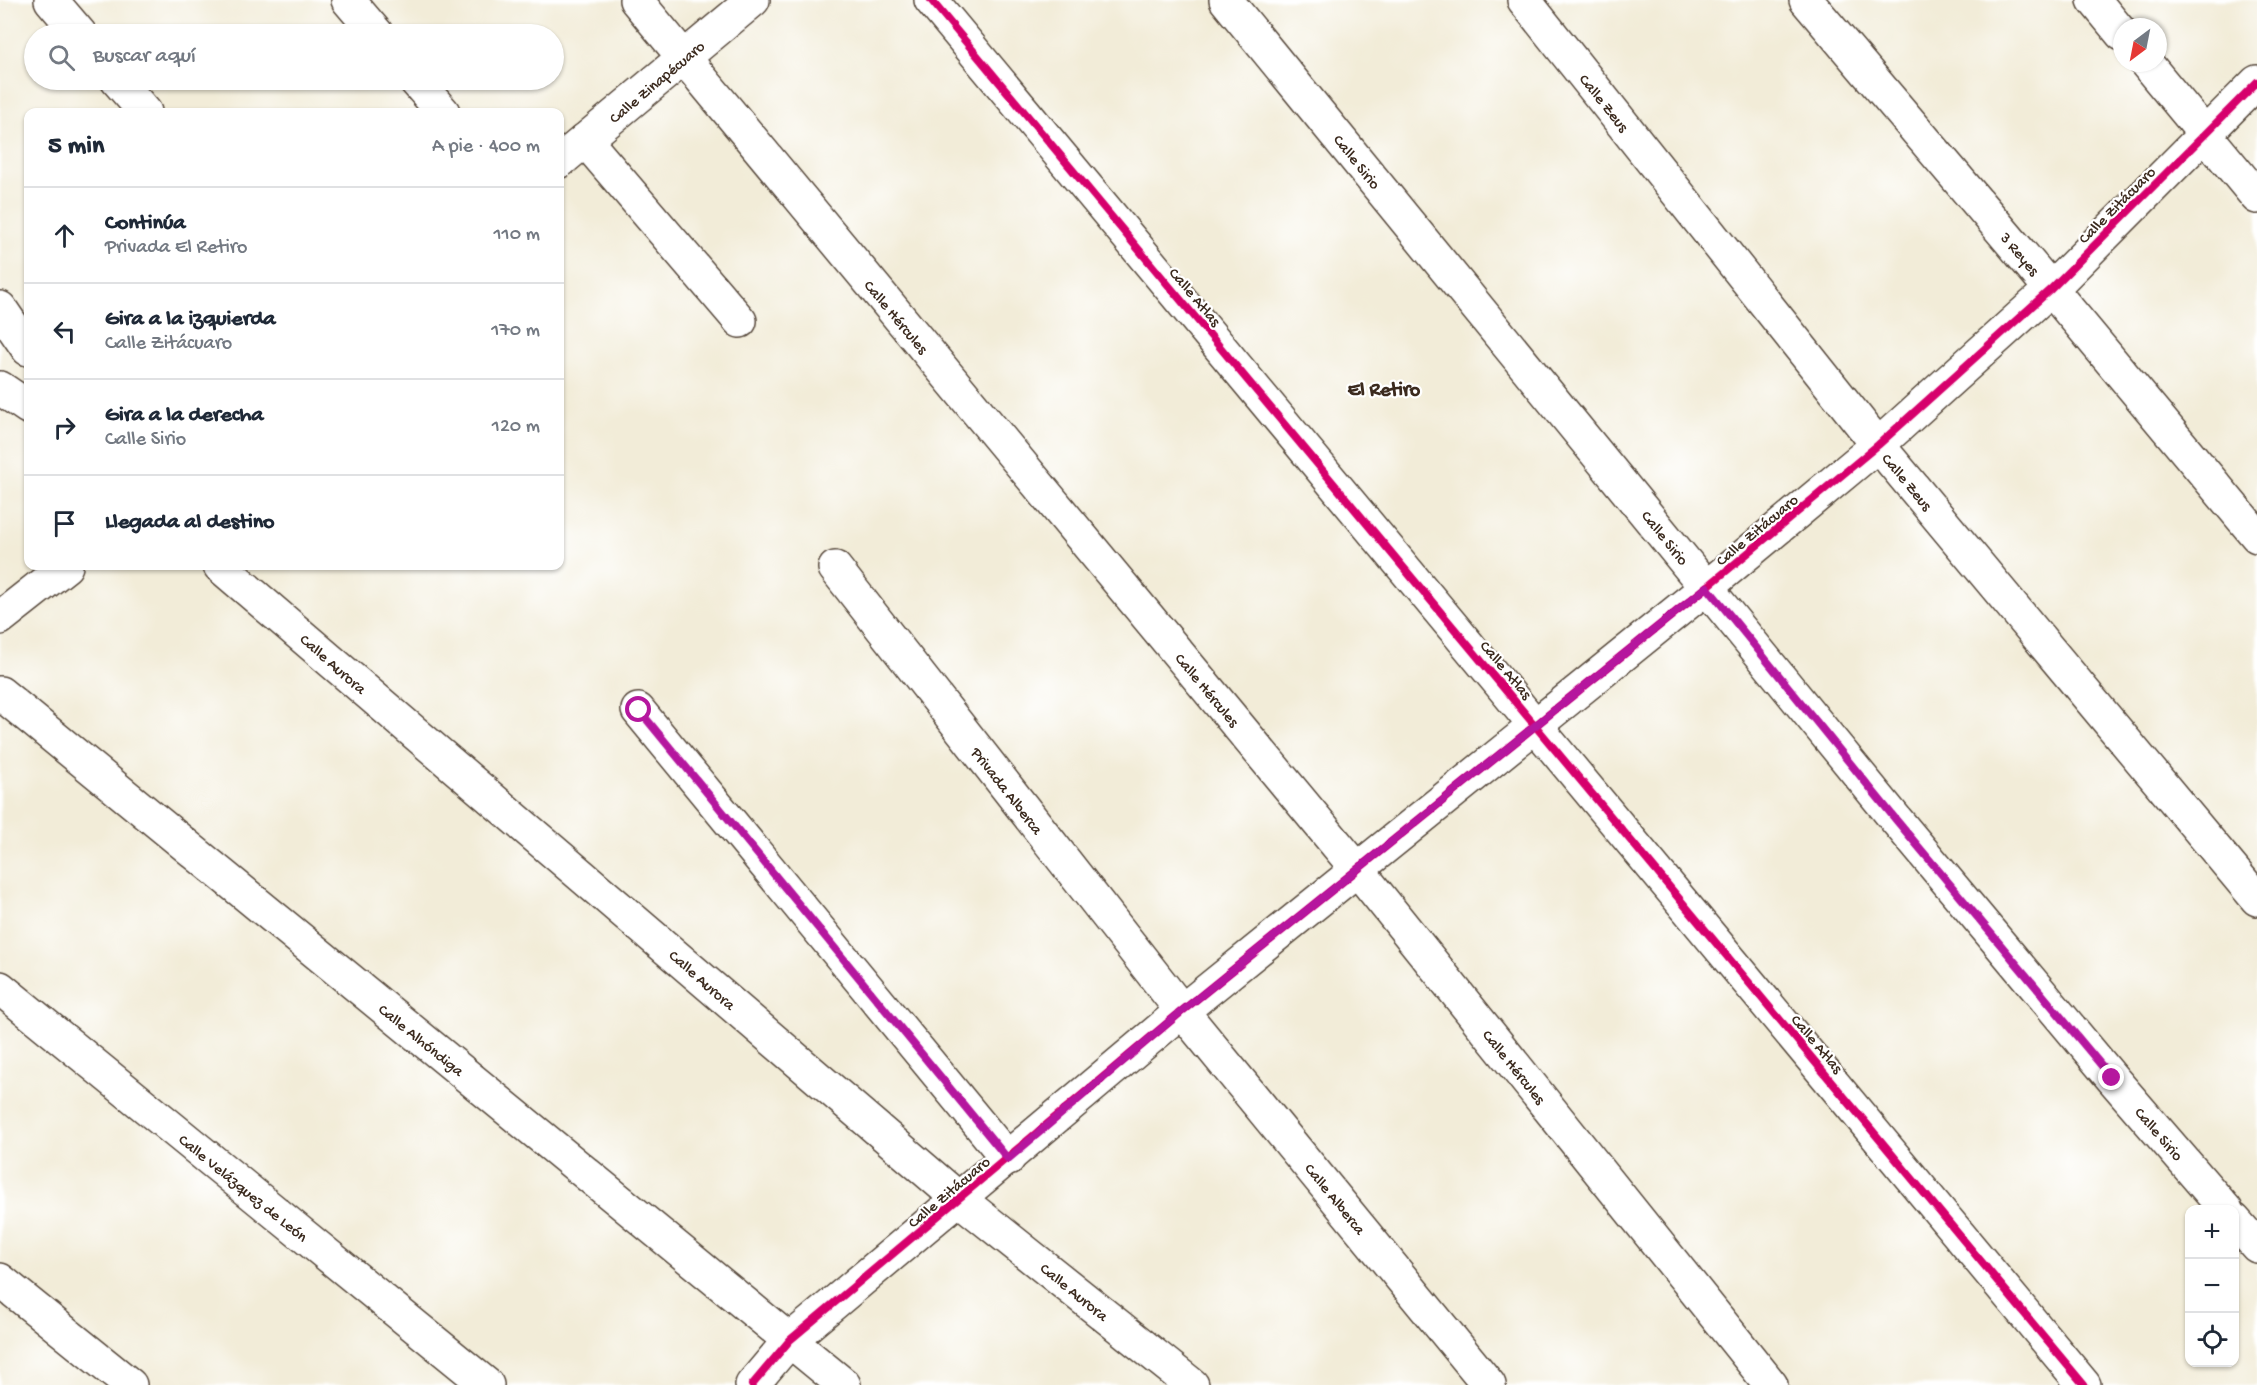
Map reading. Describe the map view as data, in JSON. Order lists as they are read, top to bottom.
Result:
{
  "streets": {
    "street": [
      "Calle Zinapécuaro",
      "Calle Zeus",
      "Calle Sirio",
      "Calle Zitácuaro",
      "3 Reyes",
      "Calle Atlas",
      "Calle Hércules",
      "Calle Aurora",
      "Privada Alberca",
      "Calle Alhóndiga",
      "Calle Velázquez de León",
      "Calle Alberca"
    ]
  },
  "crossings": [
    ["Calle Zinapécuaro", "Calle Hércules"],
    ["Calle Zeus", "Calle Zitácuaro"],
    ["Calle Sirio", "Calle Zitácuaro"],
    ["Calle Zitácuaro", "3 Reyes"],
    ["Calle Zitácuaro", "Calle Atlas"],
    ["Calle Zitácuaro", "Calle Hércules"],
    ["Calle Zitácuaro", "Calle Aurora"],
    ["Calle Zitácuaro", "Privada Alberca"],
    ["Calle Zitácuaro", "Calle Alhóndiga"],
    ["Calle Zitácuaro", "Calle Alberca"],
    ["Privada Alberca", "Calle Alberca"]
  ],
  "districts": ["El Retiro"],
  "north": "bottom left",
  "page": {
    "search": "Buscar aquí",
    "heading": ["5 min", "A pie · 400 m"],
    "list": [
      ["Continúa", "Privada El Retiro", "110 m"],
      ["Gira a la izquierda", "Calle Zitácuaro", "170 m"],
      ["Gira a la derecha", "Calle Sirio", "120 m"],
      "Llegada al destino"
    ],
    "map_buttons": ["+", "−"]
  }
}
